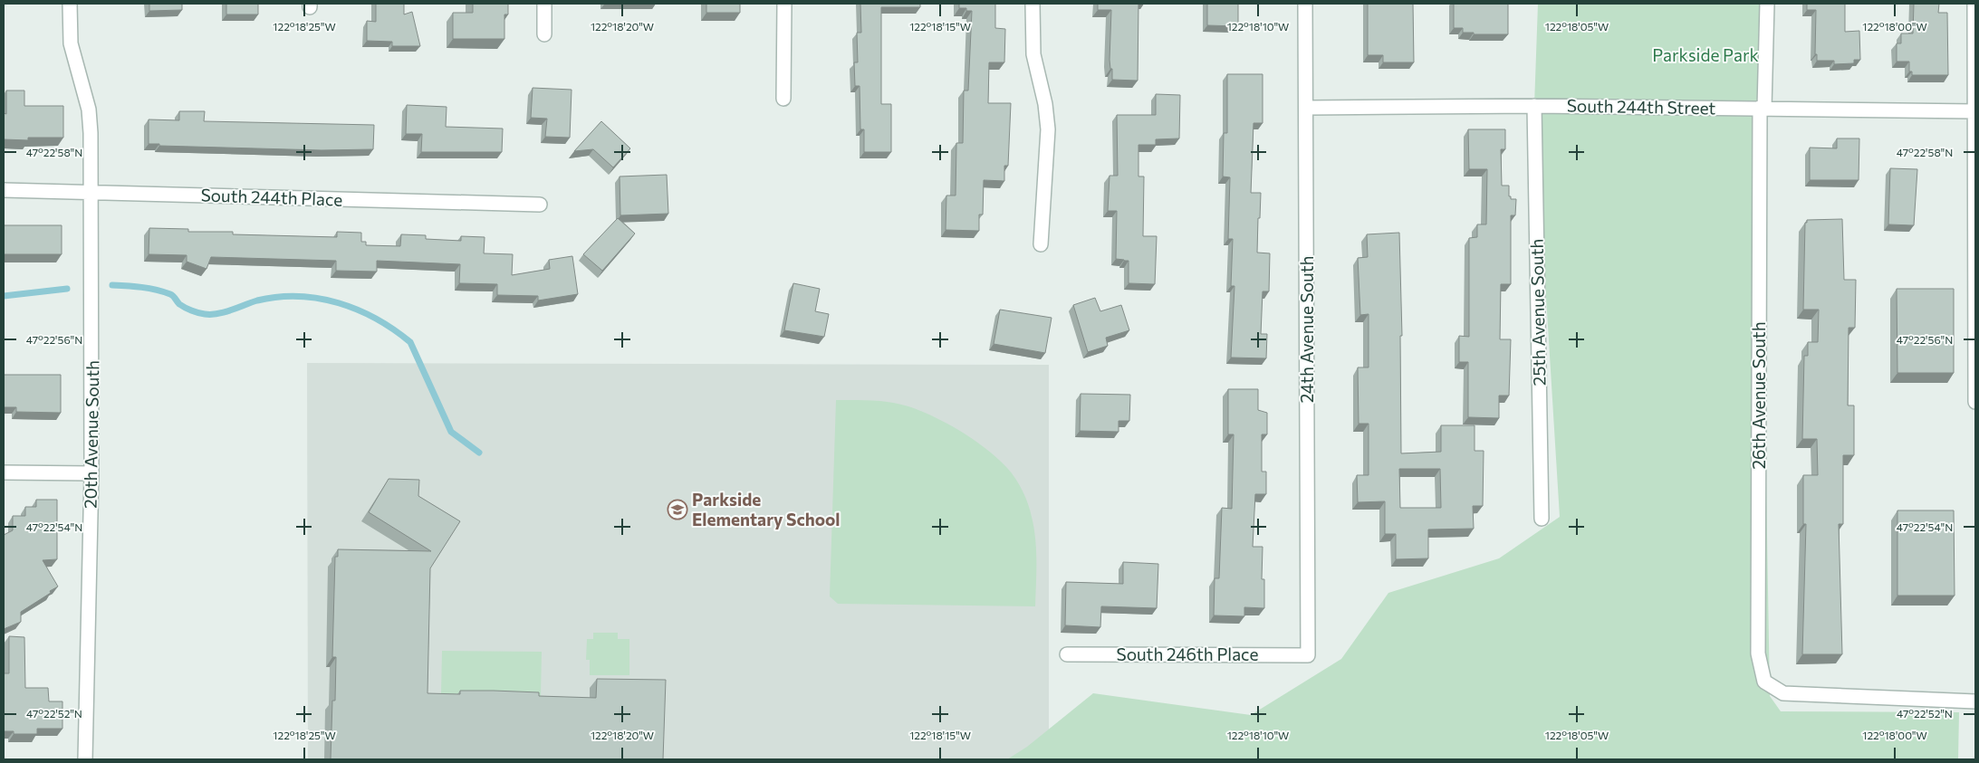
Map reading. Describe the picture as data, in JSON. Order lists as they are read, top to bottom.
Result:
{
  "streets": {
    "street": [
      "South 244th Street",
      "South 244th Place",
      "25th Avenue South",
      "24th Avenue South",
      "26th Avenue South",
      "20th Avenue South",
      "South 246th Place"
    ]
  },
  "crossings": [
    ["South 244th Street", "25th Avenue South"],
    ["South 244th Street", "24th Avenue South"],
    ["South 244th Street", "26th Avenue South"],
    ["South 244th Place", "20th Avenue South"],
    ["24th Avenue South", "South 246th Place"]
  ],
  "parks": ["Parkside Park"],
  "places": {
    "school or university": ["Parkside Elementary School"]
  },
  "coordinates": [
    "122°18'25\"W",
    "122°18'20\"W",
    "122°18'15\"W",
    "122°18'10\"W",
    "122°18'05\"W",
    "122°18'00\"W",
    "47°22'58\"N",
    "47°22'56\"N",
    "47°22'54\"N",
    "47°22'52\"N"
  ]
}
